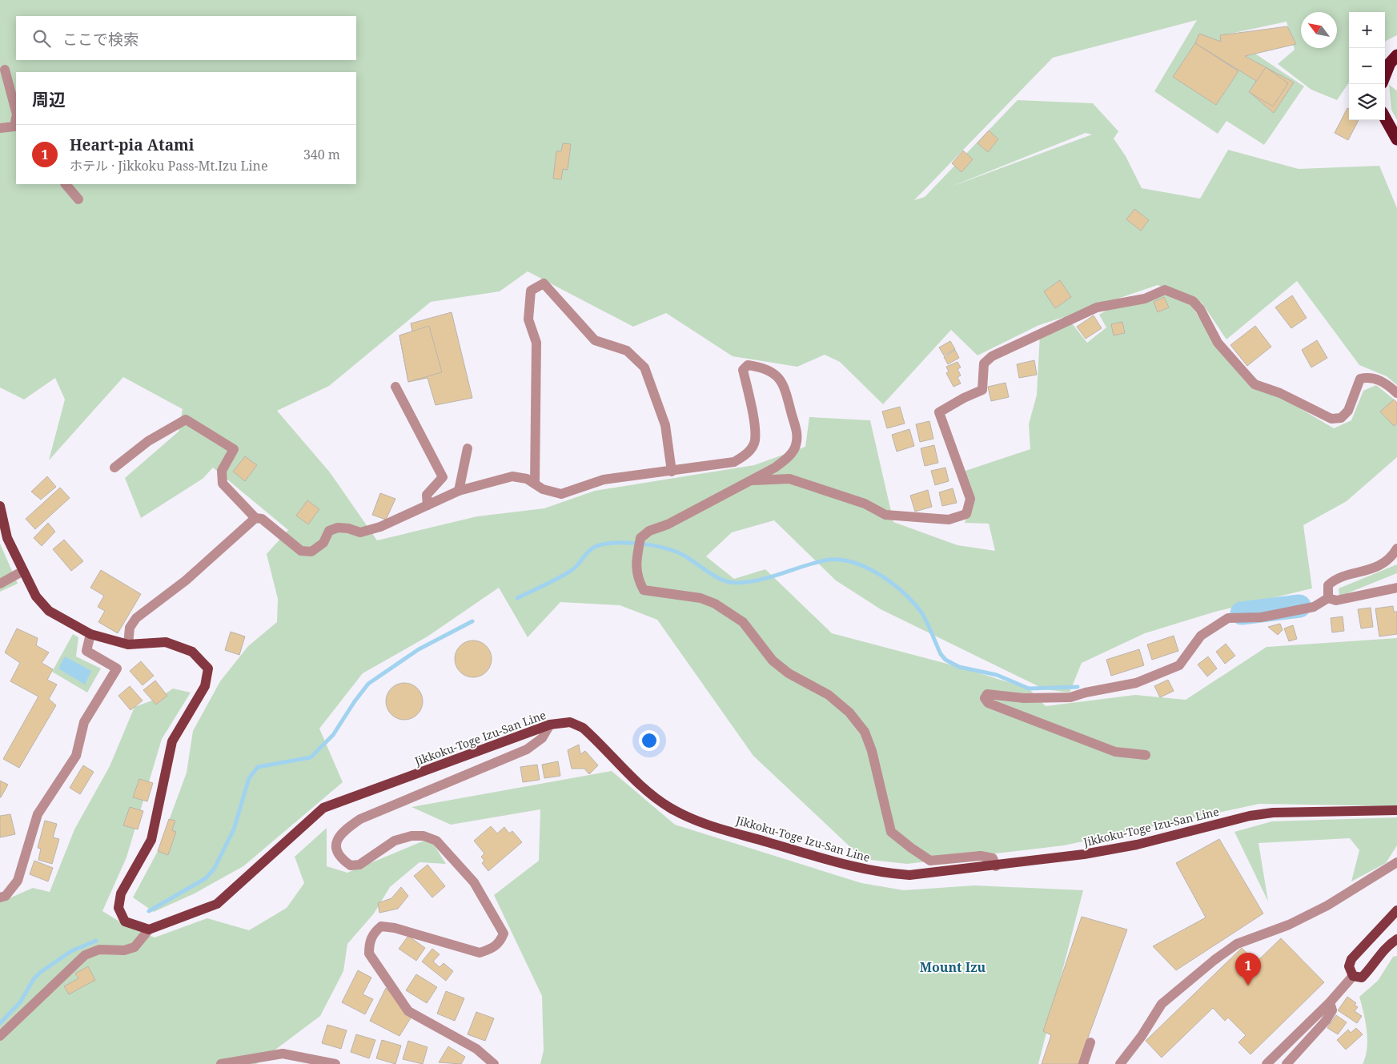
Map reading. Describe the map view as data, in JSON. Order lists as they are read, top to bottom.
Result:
{
  "streets": {
    "main road": ["Jikkoku-Toge Izu-San Line"]
  },
  "districts": ["Mount Izu"],
  "north": "top left",
  "page": {
    "map_buttons": ["+", "−"],
    "search": "ここで検索",
    "heading": "周辺",
    "list": [
      {
        "mark": "1",
        "name": "Heart-pia Atami",
        "note": "ホテル · Jikkoku Pass-Mt.Izu Line",
        "value": "340 m"
      }
    ],
    "pins": "1"
  }
}
